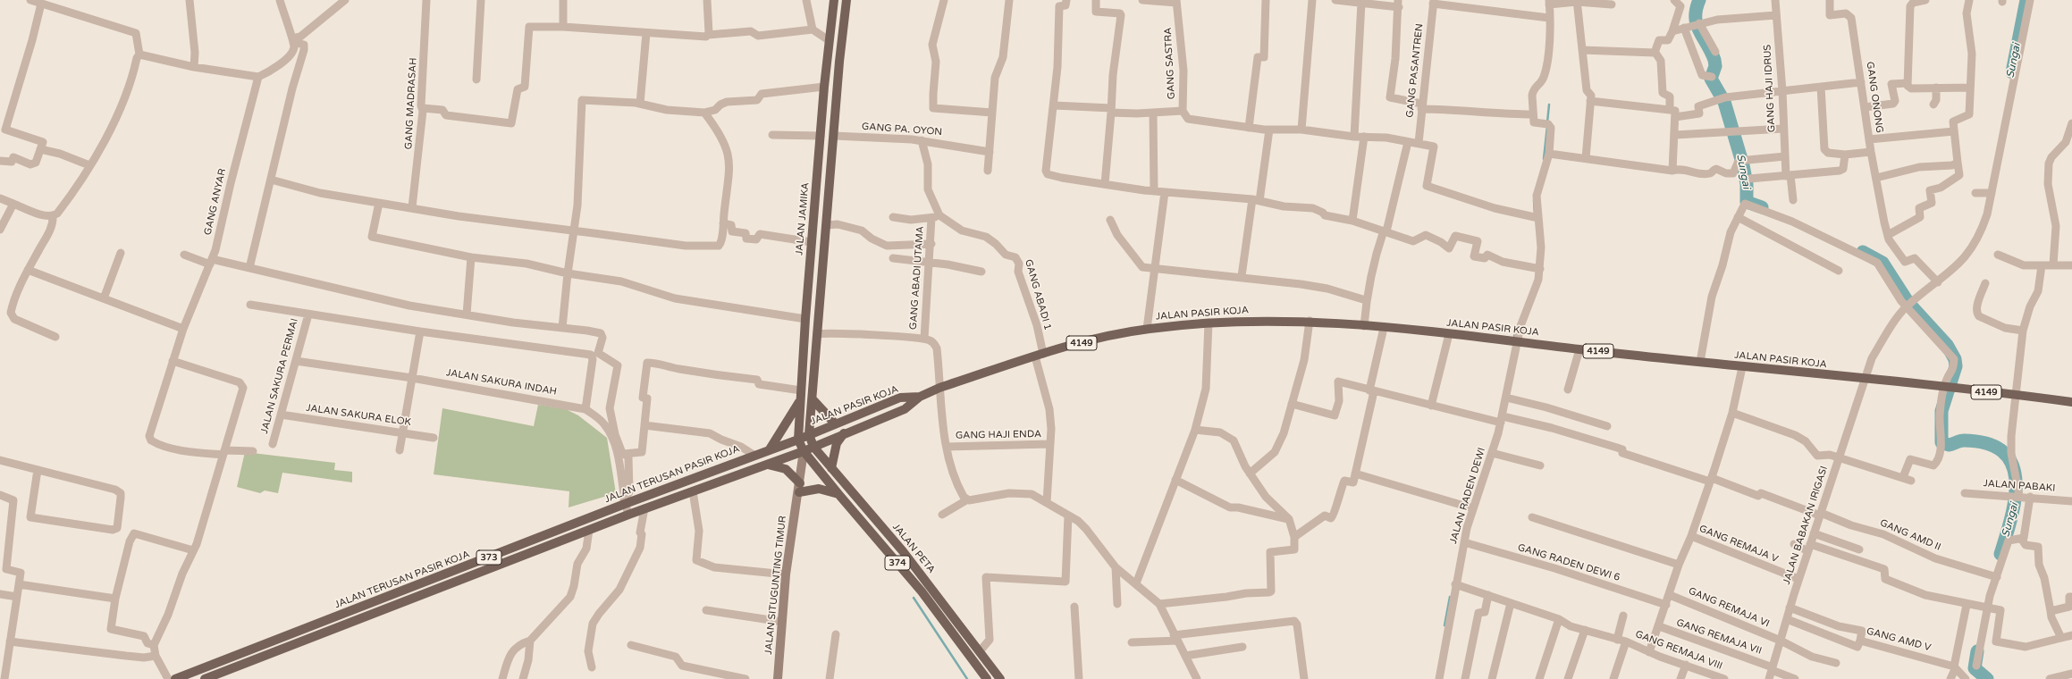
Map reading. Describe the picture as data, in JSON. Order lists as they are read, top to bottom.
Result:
{
  "streets": {
    "main road": [
      "JALAN JAMIKA",
      "JALAN PASIR KOJA",
      "4149",
      "JALAN TERUSAN PASIR KOJA",
      "JALAN PETA",
      "373",
      "374"
    ],
    "street": [
      "GANG SASTRA",
      "GANG PASANTREN",
      "GANG HAJI IDRUS",
      "GANG ONONG",
      "GANG MADRASAH",
      "GANG PA. OYON",
      "GANG ANYAR",
      "GANG ABADI UTAMA",
      "GANG ABADI 1",
      "JALAN SAKURA PERMAI",
      "JALAN SAKURA INDAH",
      "JALAN SAKURA ELOK",
      "GANG HAJI ENDA",
      "JALAN PABAKI",
      "JALAN RADEN DEWI",
      "JALAN BABAKAN IRIGASI",
      "GANG AMD II",
      "GANG REMAJA V",
      "GANG RADEN DEWI 6",
      "JALAN SITUGUNTING TIMUR",
      "GANG REMAJA VI",
      "GANG REMAJA VII",
      "GANG AMD V",
      "GANG REMAJA VIII"
    ]
  },
  "crossings": [
    ["JALAN JAMIKA", "JALAN PASIR KOJA"],
    ["JALAN JAMIKA", "JALAN TERUSAN PASIR KOJA"],
    ["JALAN JAMIKA", "374"],
    ["GANG ABADI 1", "JALAN PASIR KOJA"],
    ["GANG ABADI 1", "GANG HAJI ENDA"],
    ["JALAN PASIR KOJA", "JALAN TERUSAN PASIR KOJA"],
    ["JALAN PASIR KOJA", "JALAN RADEN DEWI"],
    ["JALAN PASIR KOJA", "JALAN BABAKAN IRIGASI"],
    ["JALAN PASIR KOJA", "JALAN PETA"],
    ["JALAN PASIR KOJA", "373"],
    ["JALAN PASIR KOJA", "374"],
    ["JALAN PASIR KOJA", "JALAN SITUGUNTING TIMUR"],
    ["JALAN SAKURA PERMAI", "JALAN SAKURA INDAH"],
    ["JALAN SAKURA PERMAI", "JALAN SAKURA ELOK"],
    ["JALAN SAKURA INDAH", "JALAN TERUSAN PASIR KOJA"],
    ["JALAN SAKURA INDAH", "373"],
    ["JALAN TERUSAN PASIR KOJA", "374"],
    ["JALAN RADEN DEWI", "GANG AMD II"],
    ["JALAN RADEN DEWI", "GANG RADEN DEWI 6"],
    ["JALAN RADEN DEWI", "GANG REMAJA VIII"],
    ["JALAN BABAKAN IRIGASI", "GANG AMD II"],
    ["JALAN BABAKAN IRIGASI", "GANG REMAJA V"],
    ["JALAN BABAKAN IRIGASI", "GANG REMAJA VI"],
    ["JALAN BABAKAN IRIGASI", "GANG REMAJA VII"],
    ["JALAN BABAKAN IRIGASI", "GANG AMD V"],
    ["373", "374"],
    ["373", "JALAN SITUGUNTING TIMUR"],
    ["374", "JALAN SITUGUNTING TIMUR"]
  ],
  "water": ["Sungai"]
}
